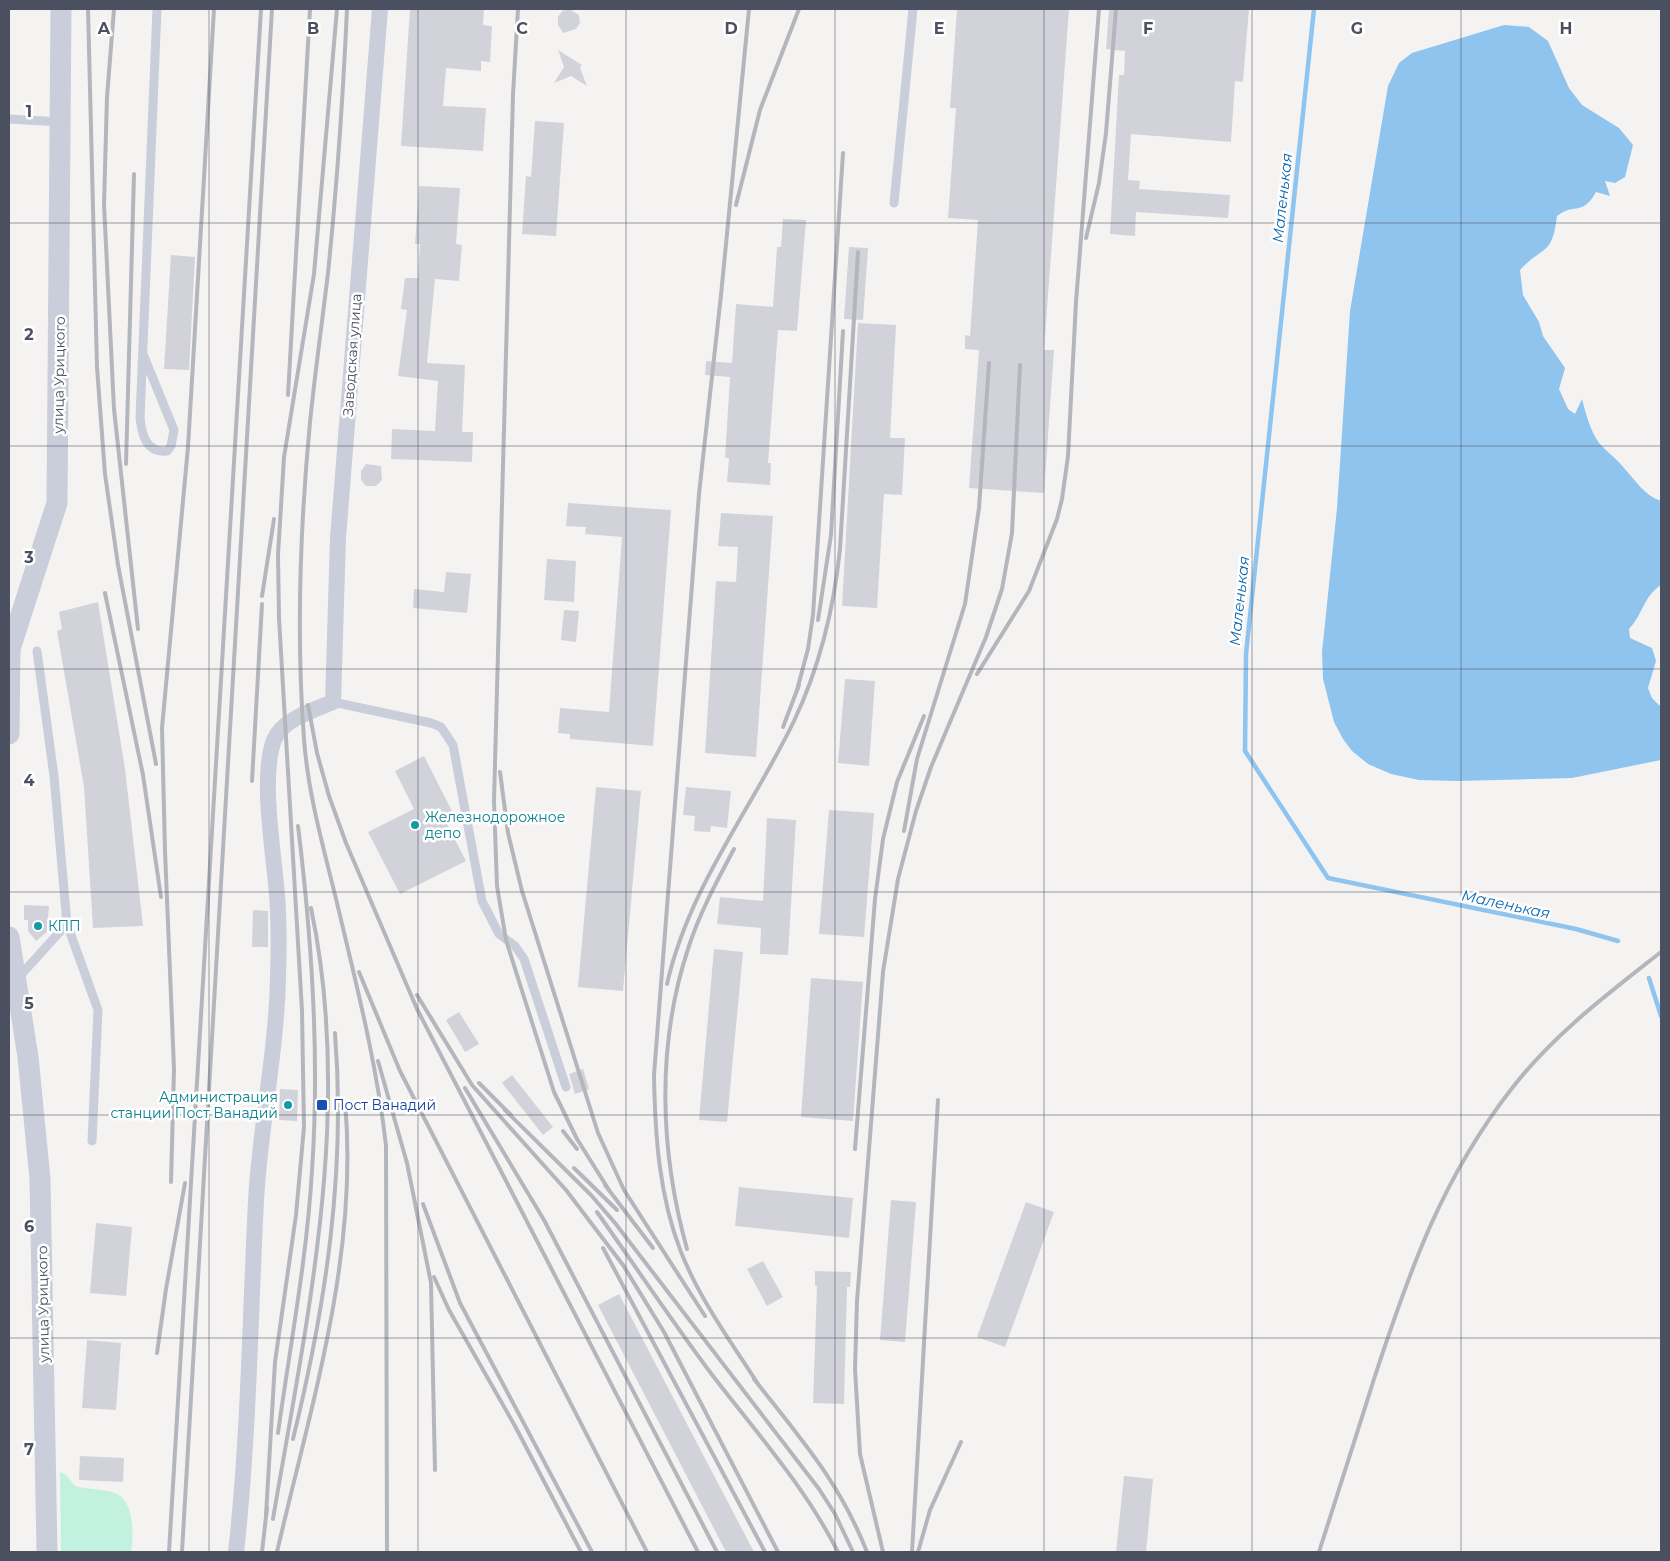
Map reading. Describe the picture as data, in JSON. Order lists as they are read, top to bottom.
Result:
{
  "streets": {
    "street": ["Заводская улица", "улица Урицкого"]
  },
  "water": ["Маленькая"],
  "places": {
    "other": ["Железнодорожное депо", "КПП", "Администрация станции Пост Ванадий"],
    "transit": ["Пост Ванадий"]
  },
  "grid": {
    "columns": [
      "A",
      "B",
      "C",
      "D",
      "E",
      "F",
      "G",
      "H"
    ],
    "rows": [
      "1",
      "2",
      "3",
      "4",
      "5",
      "6",
      "7"
    ]
  }
}
